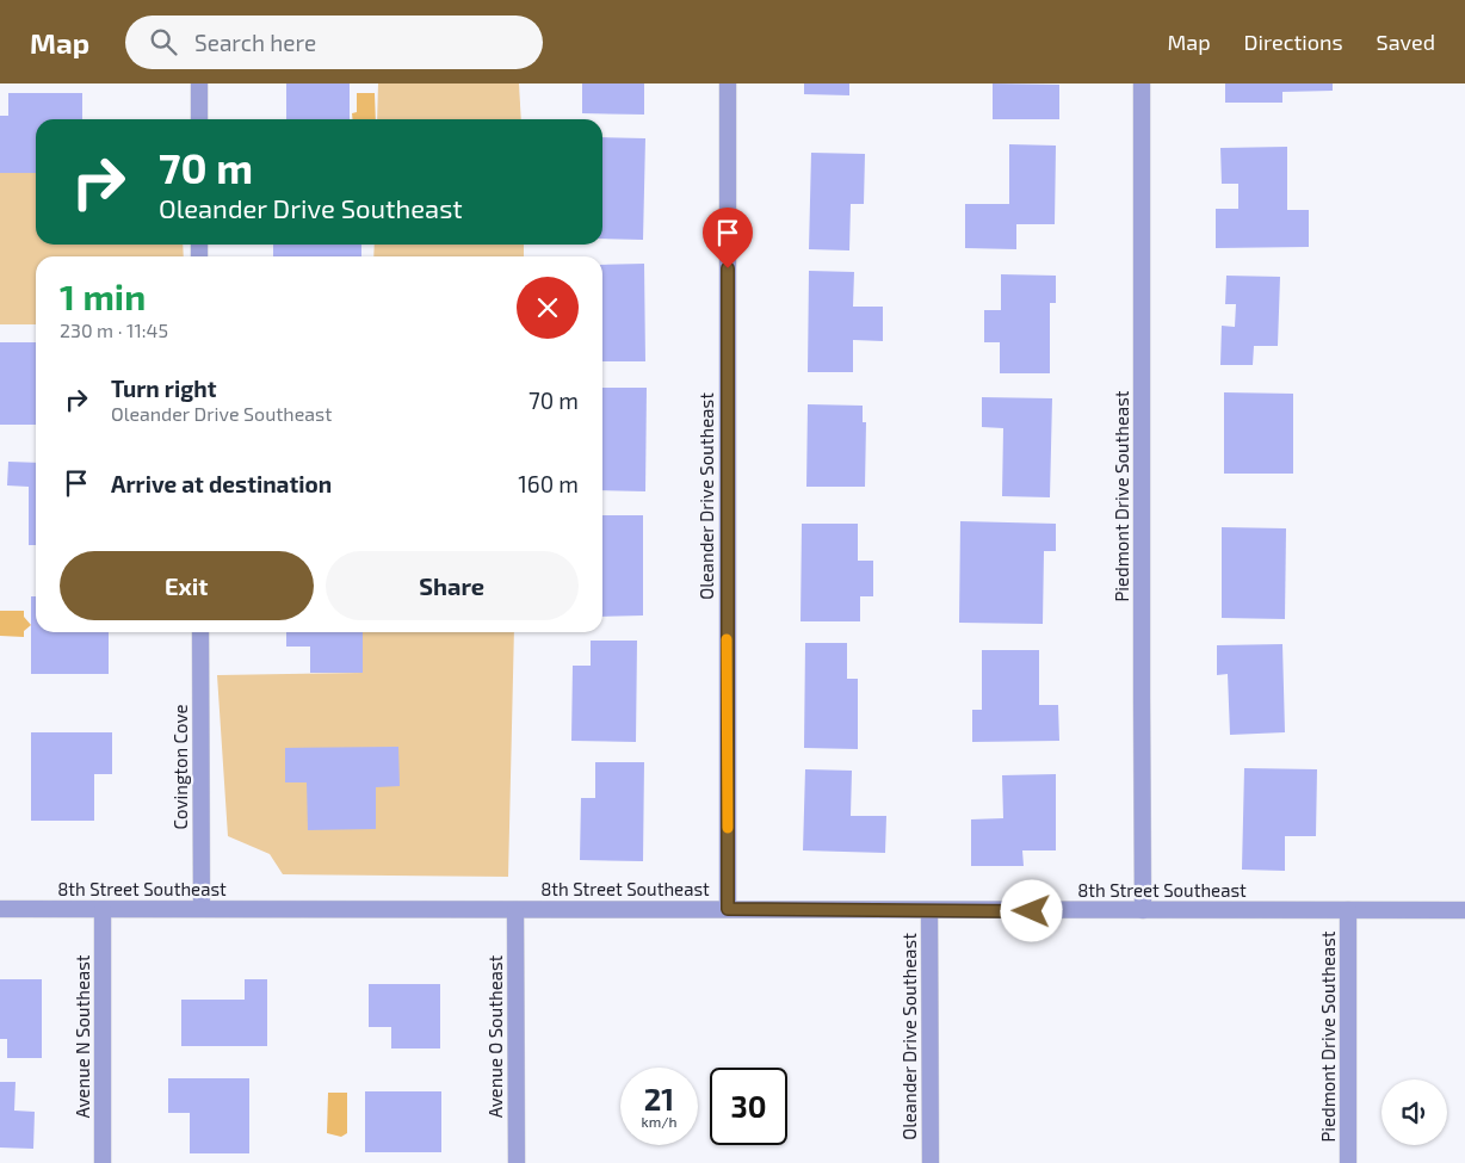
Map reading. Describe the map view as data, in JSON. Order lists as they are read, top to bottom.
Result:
{
  "streets": {
    "street": [
      "Oleander Drive Southeast",
      "Piedmont Drive Southeast",
      "Covington Cove",
      "8th Street Southeast",
      "Avenue N Southeast",
      "Avenue O Southeast"
    ]
  },
  "crossings": [
    ["Oleander Drive Southeast", "8th Street Southeast"],
    ["Piedmont Drive Southeast", "8th Street Southeast"],
    ["Covington Cove", "8th Street Southeast"],
    ["8th Street Southeast", "Avenue N Southeast"],
    ["8th Street Southeast", "Avenue O Southeast"]
  ],
  "page": {
    "header": "Map",
    "search": "Search here",
    "nav": ["Map", "Directions", "Saved"],
    "turn": ["70 m", "Oleander Drive Southeast"],
    "heading": ["1 min", "230 m · 11:45"],
    "list": [
      {
        "name": "Turn right",
        "note": "Oleander Drive Southeast",
        "value": "70 m"
      },
      {
        "name": "Arrive at destination",
        "value": "160 m"
      }
    ],
    "buttons": ["Exit", "Share"],
    "speed": "21 km/h",
    "limit": "30"
  }
}
